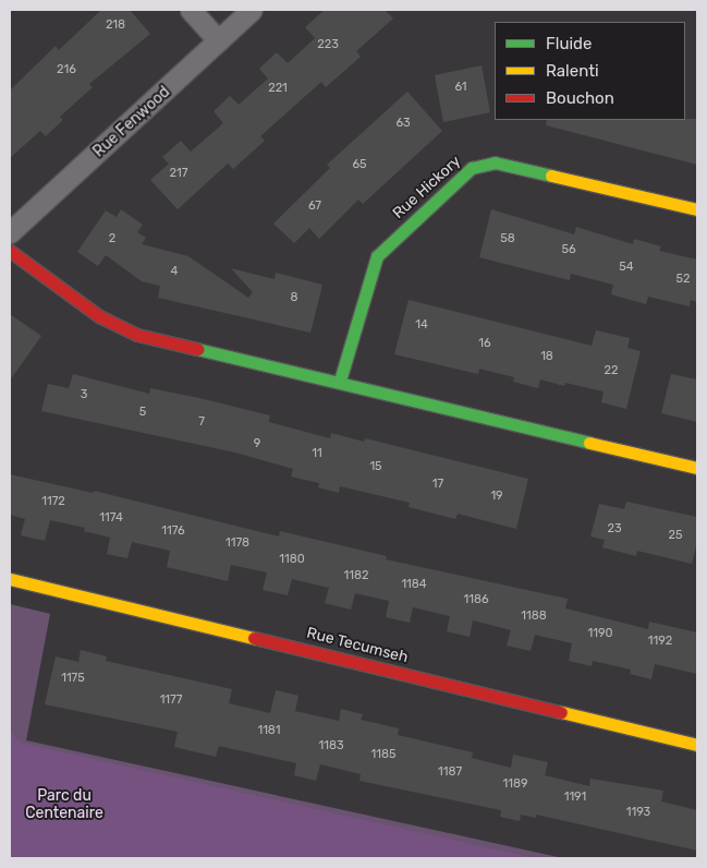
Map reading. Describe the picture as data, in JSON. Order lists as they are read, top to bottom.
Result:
{
  "streets": {
    "street": ["Rue Fenwood", "Rue Hickory", "Rue Tecumseh"]
  },
  "parks": ["Parc du Centenaire"],
  "house_numbers": [
    "218",
    "223",
    "216",
    "61",
    "221",
    "63",
    "65",
    "217",
    "67",
    "2",
    "58",
    "56",
    "54",
    "4",
    "52",
    "8",
    "14",
    "16",
    "18",
    "22",
    "3",
    "5",
    "7",
    "9",
    "11",
    "15",
    "17",
    "19",
    "1172",
    "1174",
    "23",
    "1176",
    "25",
    "1178",
    "1180",
    "1182",
    "1184",
    "1186",
    "1188",
    "1190",
    "1192",
    "1175",
    "1177",
    "1181",
    "1183",
    "1185",
    "1187",
    "1189",
    "1191",
    "1193"
  ],
  "legend": ["Fluide", "Ralenti", "Bouchon"]
}
